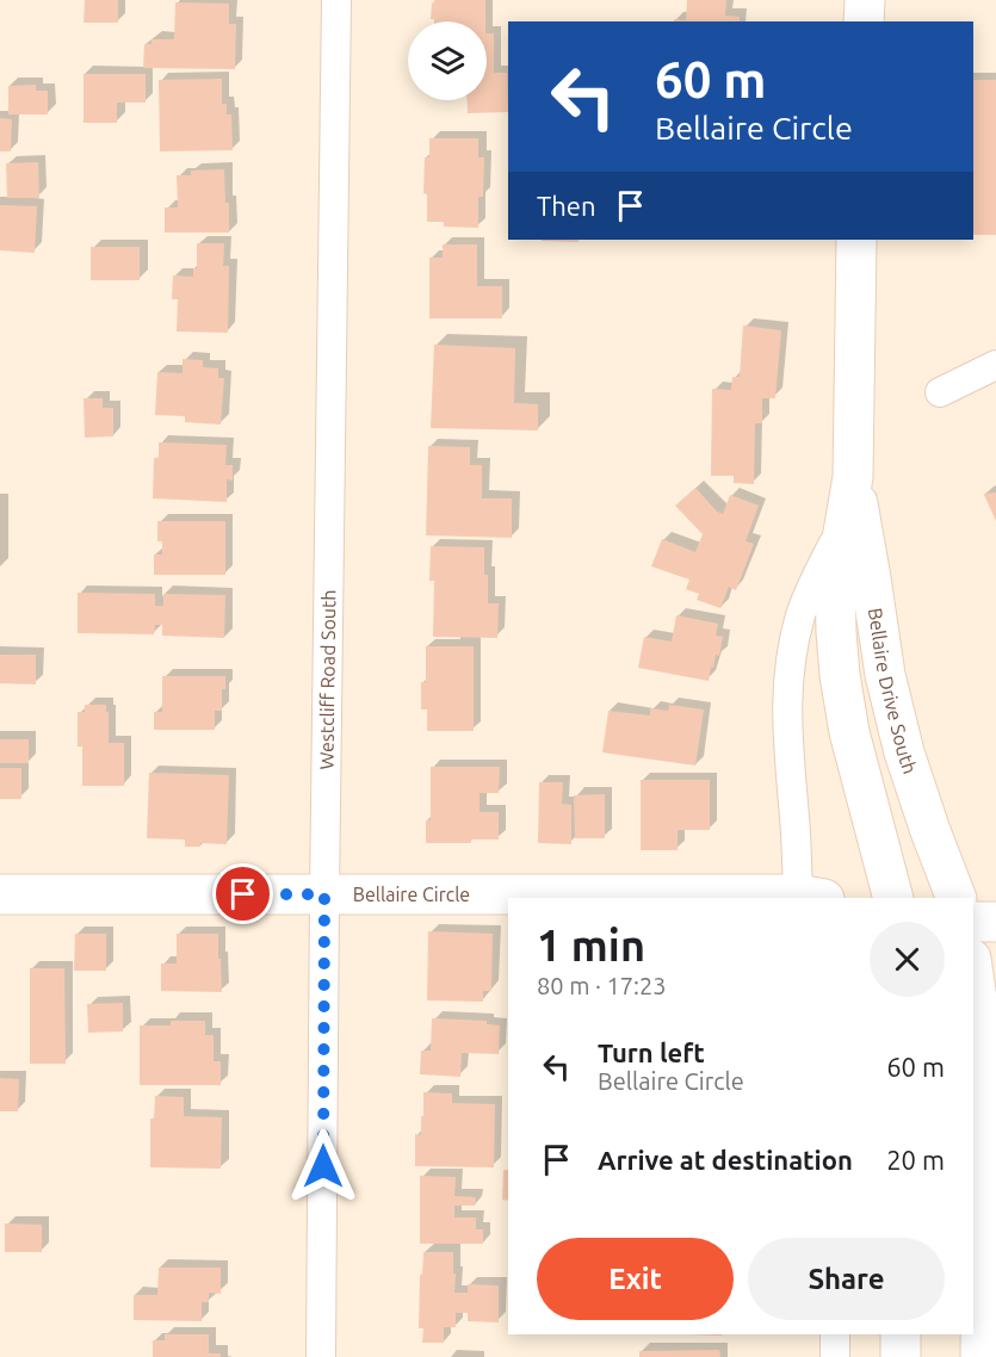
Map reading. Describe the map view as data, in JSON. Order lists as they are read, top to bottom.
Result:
{
  "streets": {
    "main road": ["Bellaire Drive South", "Bellaire Circle"],
    "street": ["Westcliff Road South"]
  },
  "crossings": [
    ["Westcliff Road South", "Bellaire Circle"],
    ["Bellaire Drive South", "Bellaire Circle"]
  ],
  "page": {
    "turn": ["60 m", "Bellaire Circle"],
    "then": "Then",
    "heading": ["1 min", "80 m · 17:23"],
    "list": [
      {
        "name": "Turn left",
        "note": "Bellaire Circle",
        "value": "60 m"
      },
      {
        "name": "Arrive at destination",
        "value": "20 m"
      }
    ],
    "buttons": ["Exit", "Share"]
  }
}
